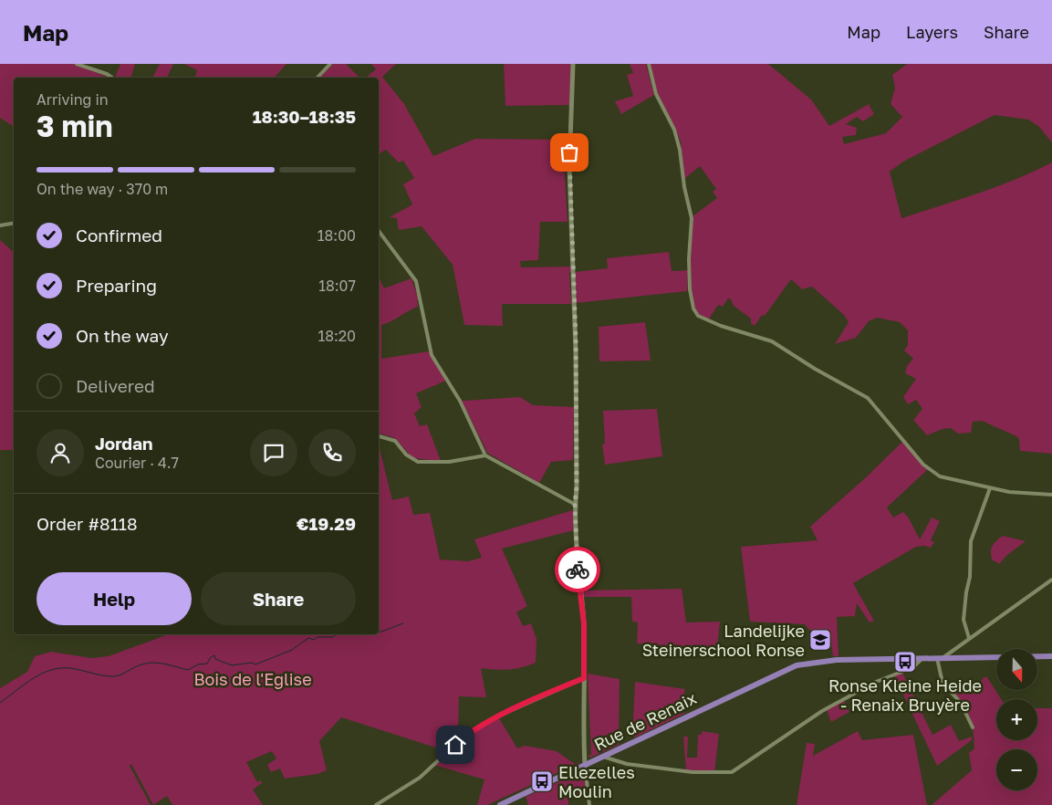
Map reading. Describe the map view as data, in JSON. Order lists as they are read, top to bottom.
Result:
{
  "streets": {
    "main road": ["Rue de Renaix"]
  },
  "parks": ["Bois de l'Eglise"],
  "places": {
    "school or university": ["Landelijke Steinerschool Ronse"],
    "bus stop": ["Ronse Kleine Heide - Renaix Bruyère", "Ellezelles Moulin"]
  },
  "north": "bottom",
  "page": {
    "header": "Map",
    "nav": ["Map", "Layers", "Share"],
    "heading": ["3 min", "Arriving in", "18:30–18:35"],
    "panel": [
      "Jordan",
      "Courier · 4.7",
      "Order #8118",
      "€19.29"
    ],
    "bar": "On the way · 370 m",
    "list": [
      ["Confirmed", "18:00"],
      ["Preparing", "18:07"],
      ["On the way", "18:20"],
      "Delivered"
    ],
    "buttons": ["Help", "Share"],
    "map_buttons": ["+", "−"]
  }
}
